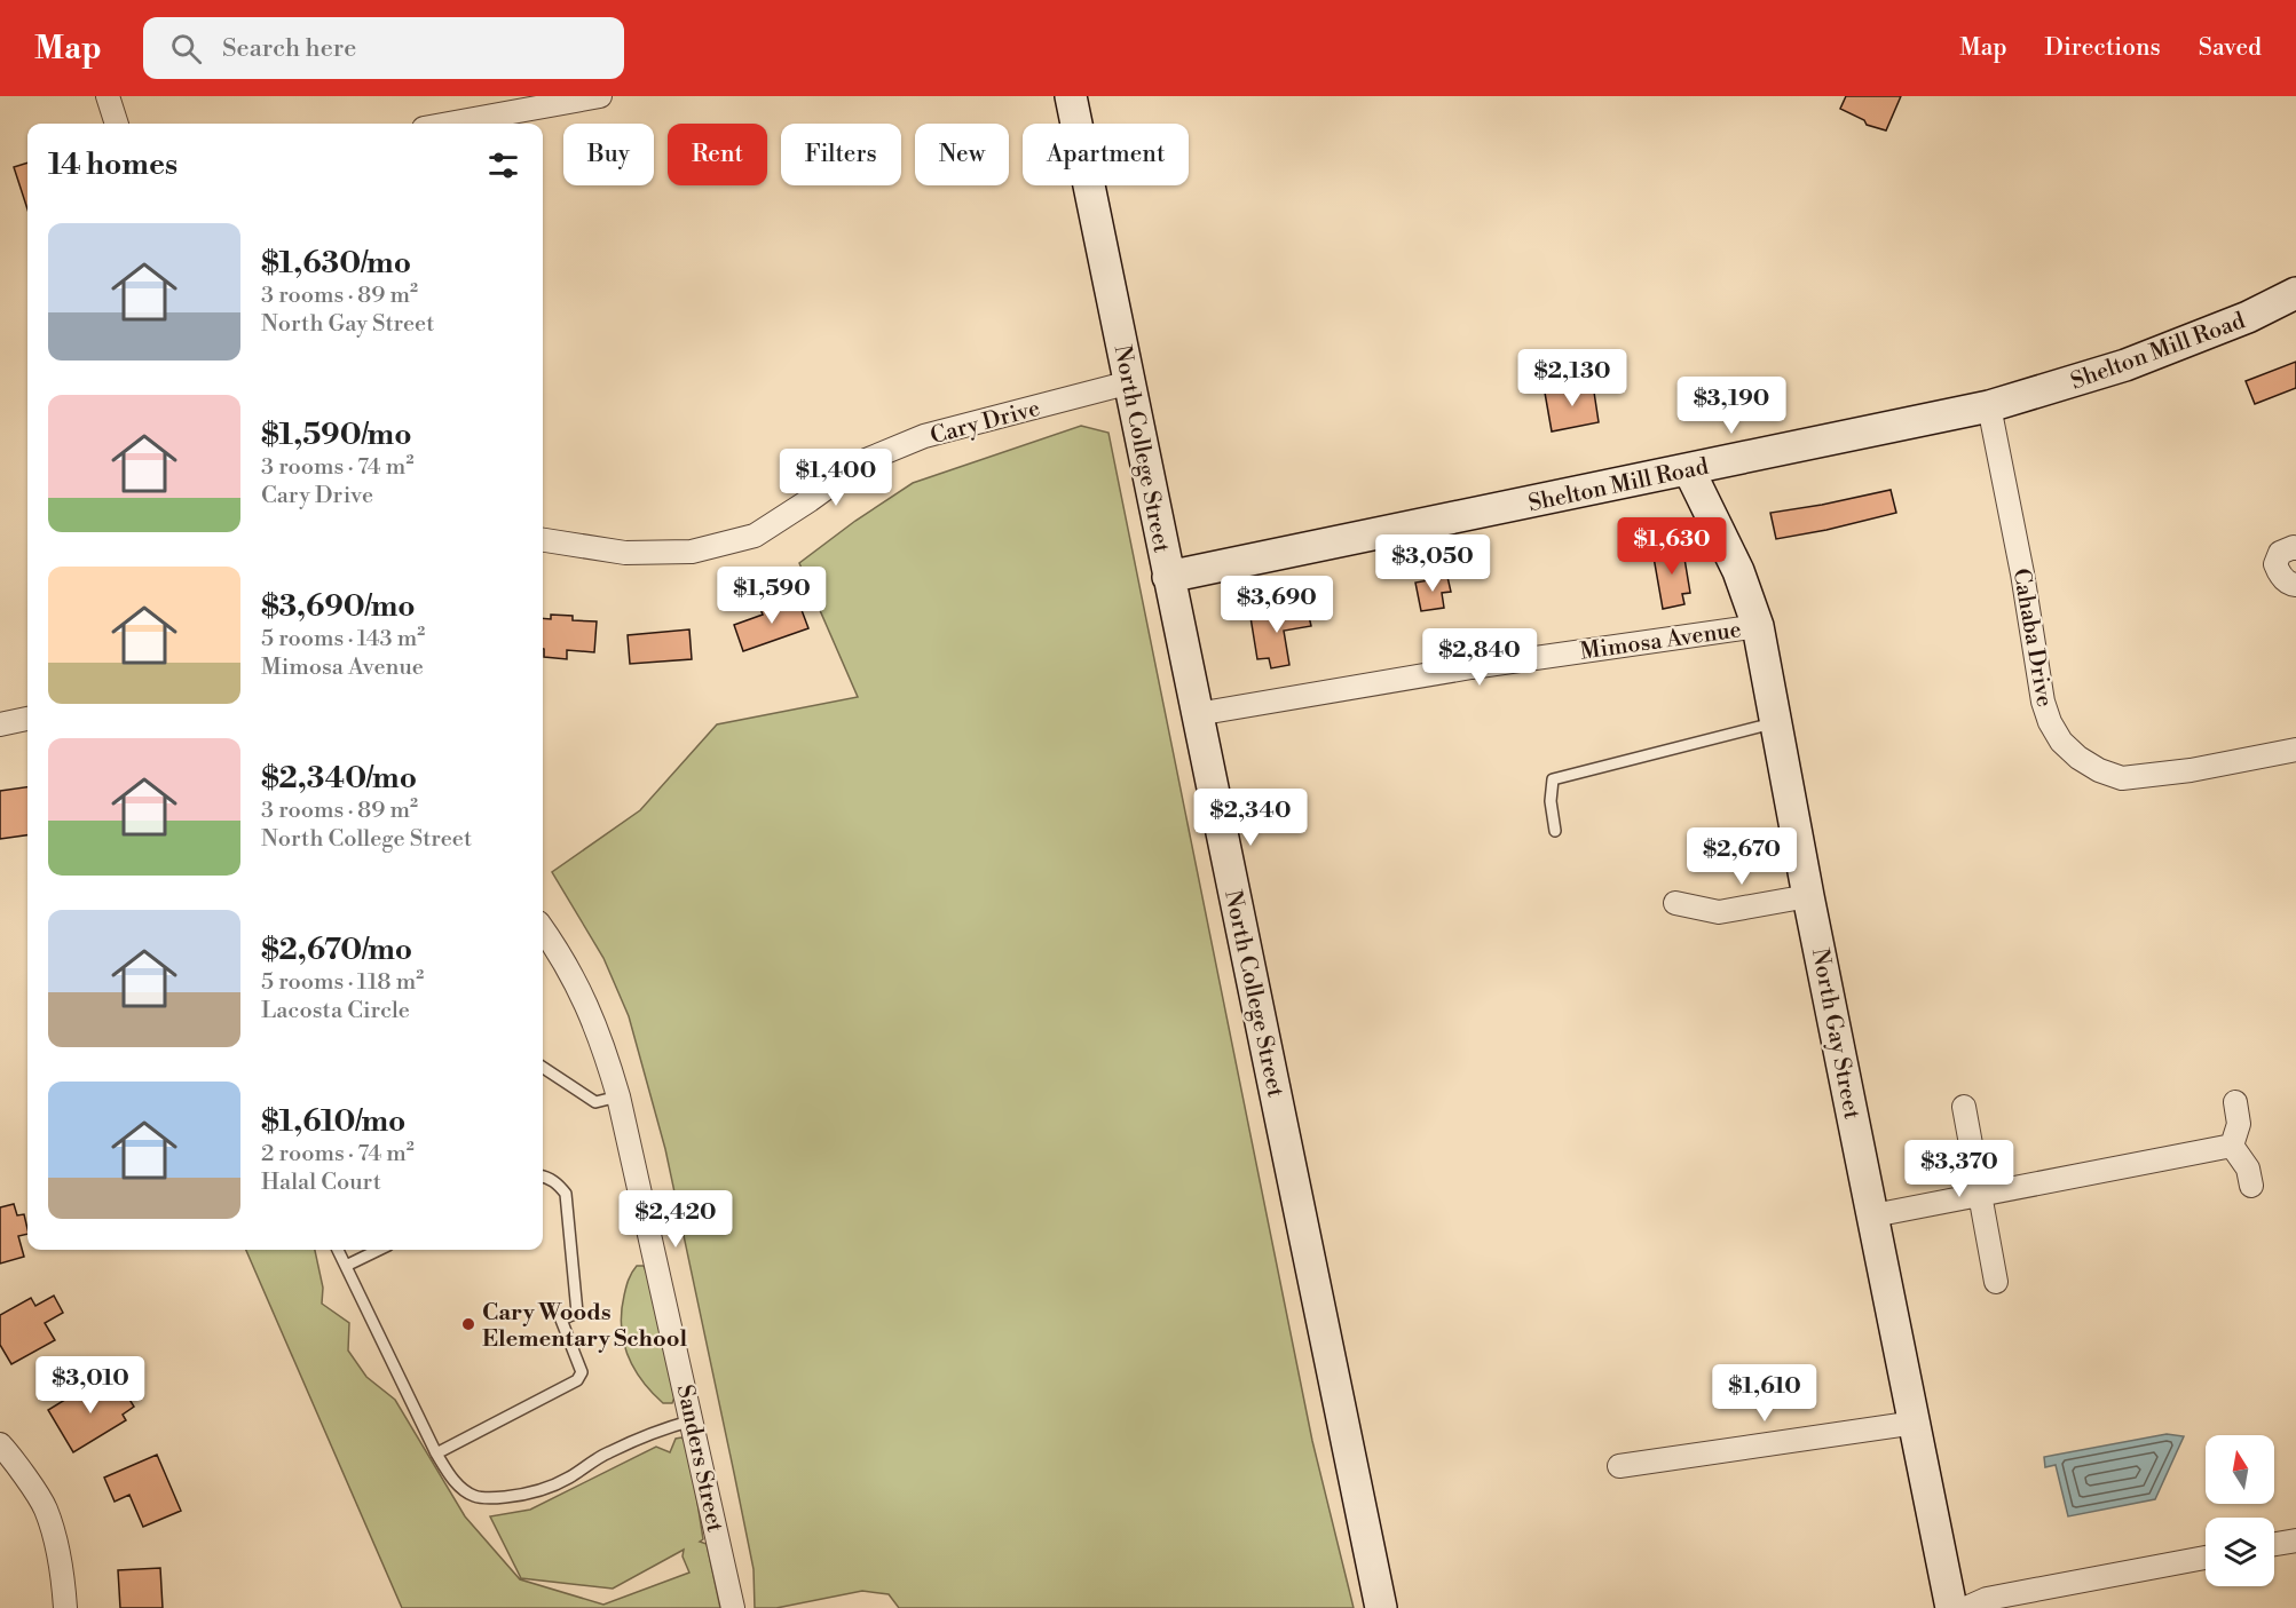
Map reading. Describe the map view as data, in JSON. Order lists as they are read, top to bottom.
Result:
{
  "streets": {
    "street": [
      "Shelton Mill Road",
      "Cary Drive",
      "North College Street",
      "Cahaba Drive",
      "Mimosa Avenue",
      "North Gay Street",
      "Sanders Street"
    ]
  },
  "crossings": [
    ["Shelton Mill Road", "North College Street"],
    ["Shelton Mill Road", "Cahaba Drive"],
    ["Shelton Mill Road", "North Gay Street"],
    ["Cary Drive", "North College Street"],
    ["North College Street", "Mimosa Avenue"],
    ["Mimosa Avenue", "North Gay Street"]
  ],
  "places": ["Cary Woods Elementary School"],
  "north": "top",
  "page": {
    "header": "Map",
    "search": "Search here",
    "nav": ["Map", "Directions", "Saved"],
    "chip": [
      "Buy",
      "Rent",
      "Filters",
      "New",
      "Apartment"
    ],
    "heading": "14 homes",
    "list": [
      {
        "name": "$1,630/mo",
        "note": "3 rooms · 89 m² · North Gay Street"
      },
      {
        "name": "$1,590/mo",
        "note": "3 rooms · 74 m² · Cary Drive"
      },
      {
        "name": "$3,690/mo",
        "note": "5 rooms · 143 m² · Mimosa Avenue"
      },
      {
        "name": "$2,340/mo",
        "note": "3 rooms · 89 m² · North College Street"
      },
      {
        "name": "$2,670/mo",
        "note": "5 rooms · 118 m² · Lacosta Circle"
      },
      {
        "name": "$1,610/mo",
        "note": "2 rooms · 74 m² · Halal Court"
      }
    ],
    "price": [
      "$2,130",
      "$3,190",
      "$1,400",
      "$1,630",
      "$3,050",
      "$1,590",
      "$3,690",
      "$2,840",
      "$2,340",
      "$2,670",
      "$3,370",
      "$2,420",
      "$3,010",
      "$1,610"
    ]
  }
}
